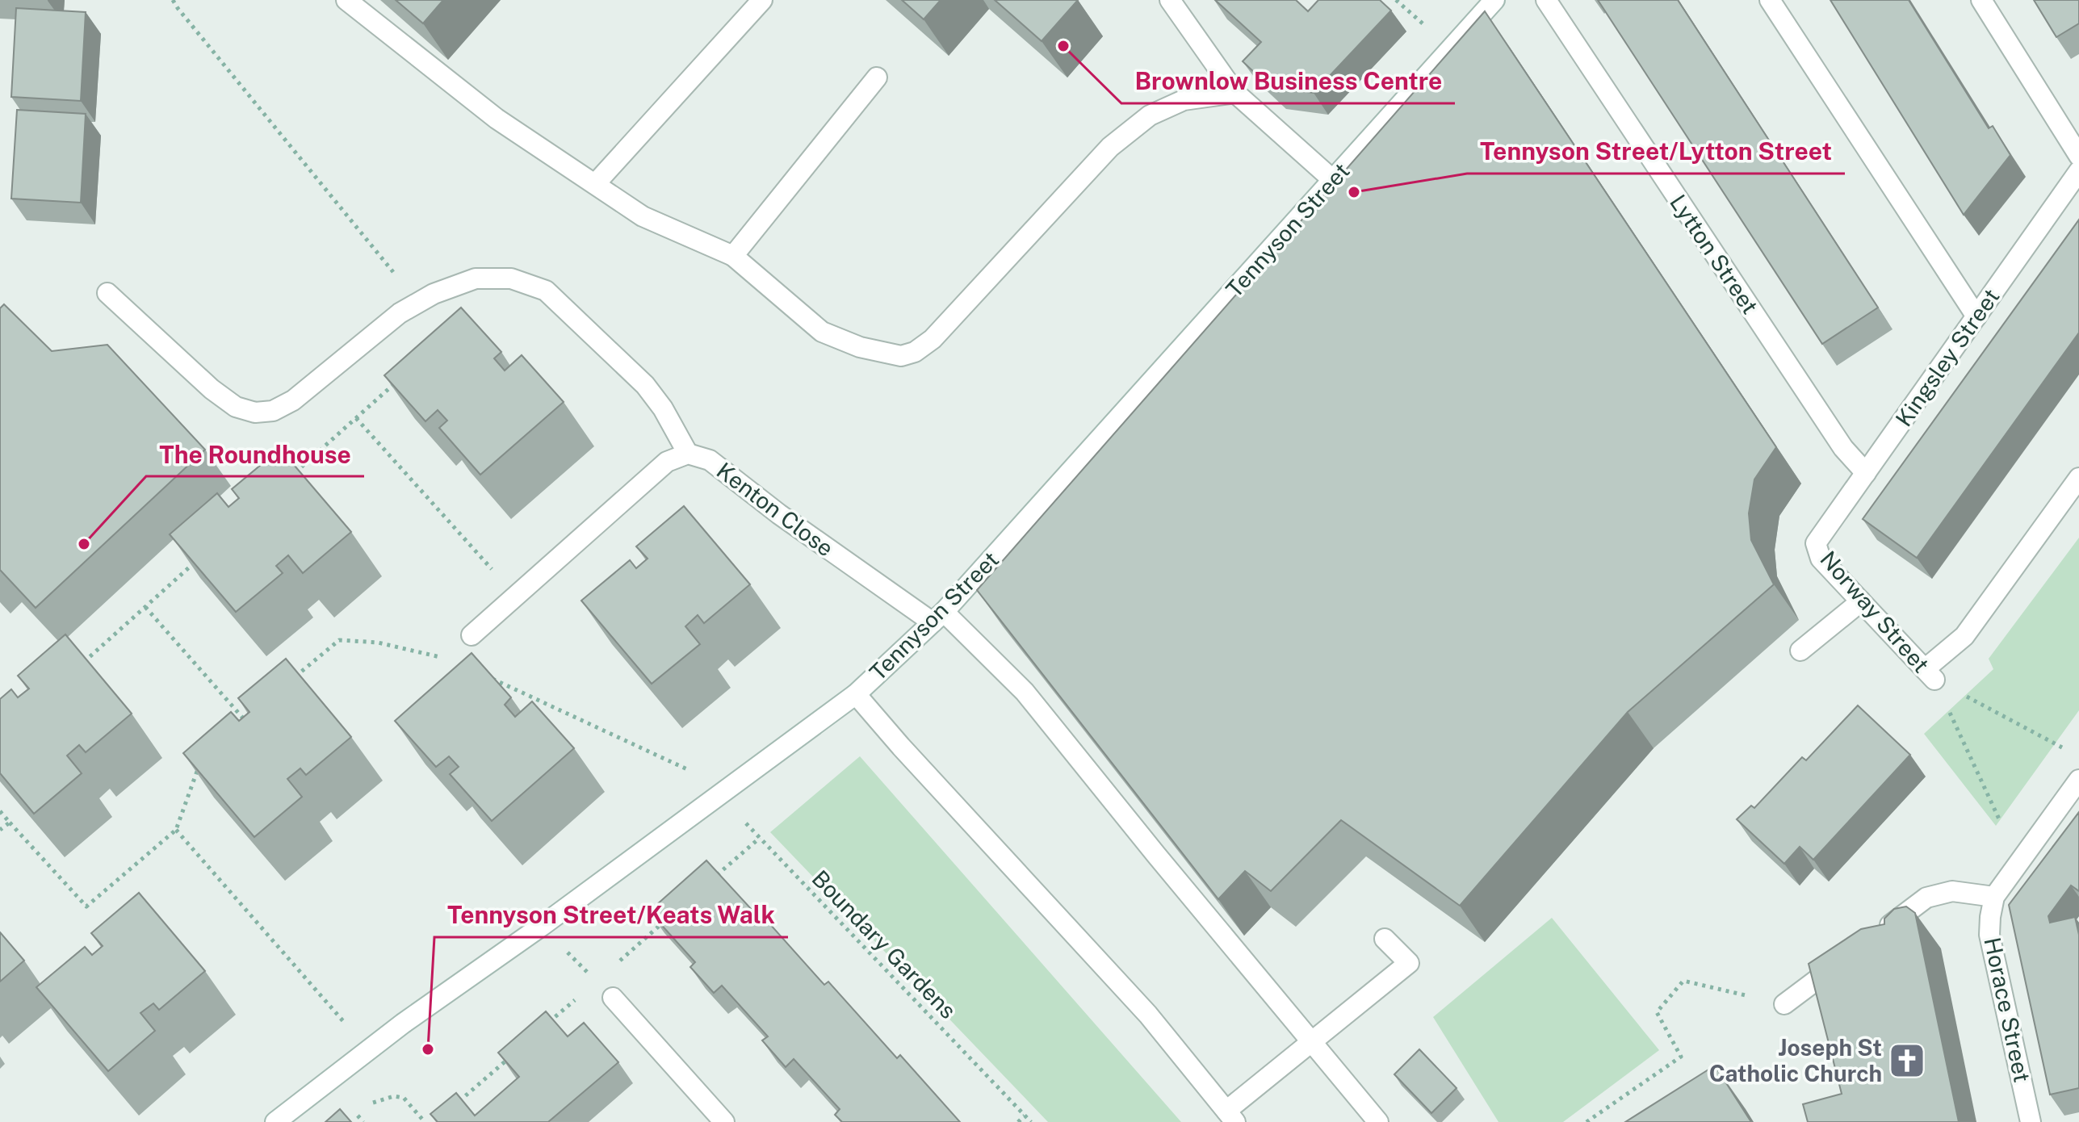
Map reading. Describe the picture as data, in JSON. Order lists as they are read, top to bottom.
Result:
{
  "streets": {
    "street": [
      "Tennyson Street",
      "Lytton Street",
      "Kingsley Street",
      "Kenton Close",
      "Norway Street",
      "Horace Street"
    ],
    "path": ["Boundary Gardens"]
  },
  "crossings": [
    ["Tennyson Street", "Kenton Close"],
    ["Tennyson Street", "Boundary Gardens"],
    ["Lytton Street", "Kingsley Street"],
    ["Kingsley Street", "Norway Street"]
  ],
  "places": {
    "other": [
      "Brownlow Business Centre",
      "Tennyson Street/Lytton Street",
      "The Roundhouse",
      "Tennyson Street/Keats Walk"
    ],
    "church": ["Joseph St Catholic Church"]
  }
}
